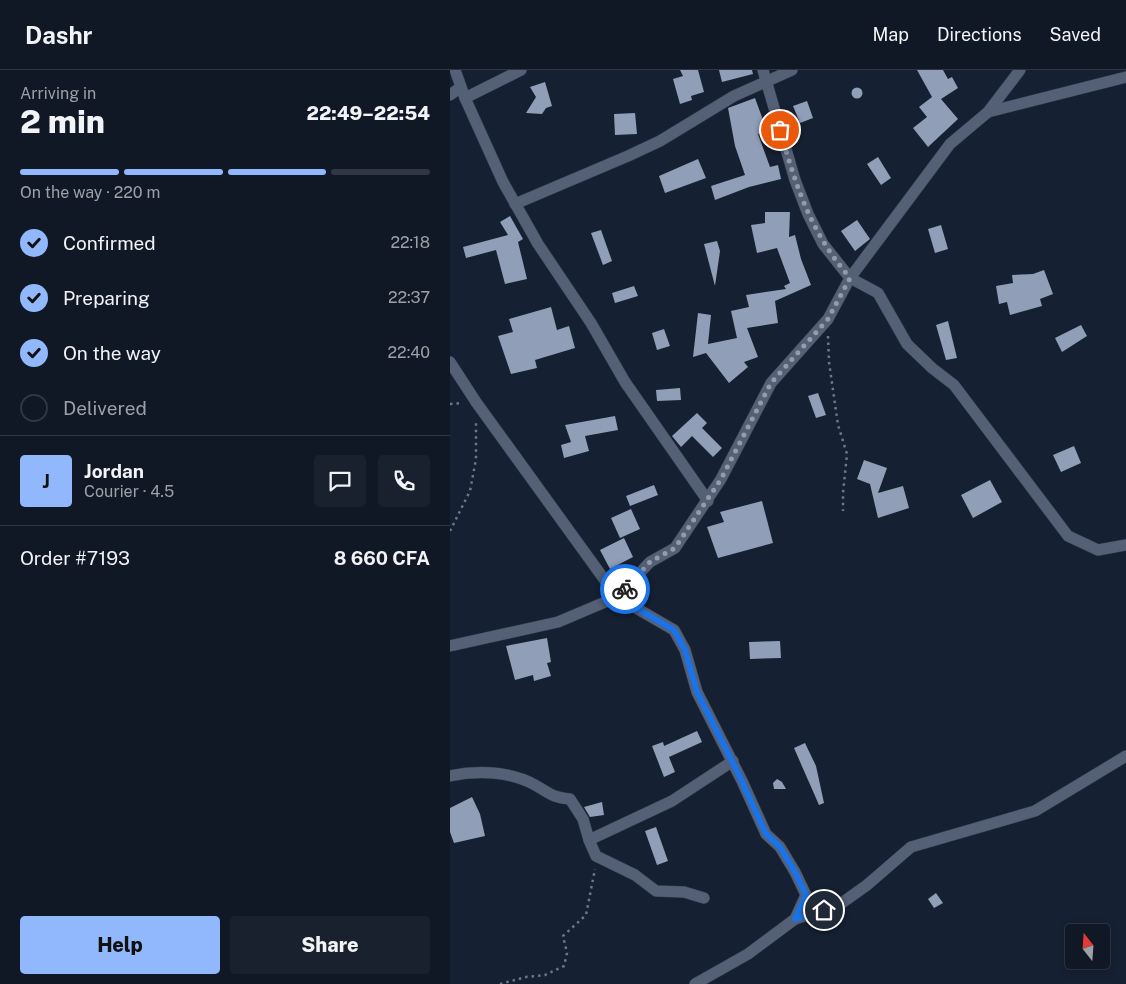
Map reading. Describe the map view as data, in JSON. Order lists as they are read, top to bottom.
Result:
{
  "north": "top",
  "page": {
    "header": "Dashr",
    "nav": ["Map", "Directions", "Saved"],
    "heading": ["2 min", "Arriving in", "22:49–22:54"],
    "panel": [
      "Jordan",
      "Courier · 4.5",
      "Order #7193",
      "8 660 CFA"
    ],
    "bar": "On the way · 220 m",
    "list": [
      ["Confirmed", "22:18"],
      ["Preparing", "22:37"],
      ["On the way", "22:40"],
      "Delivered"
    ],
    "round": "J",
    "buttons": ["Help", "Share"]
  }
}
